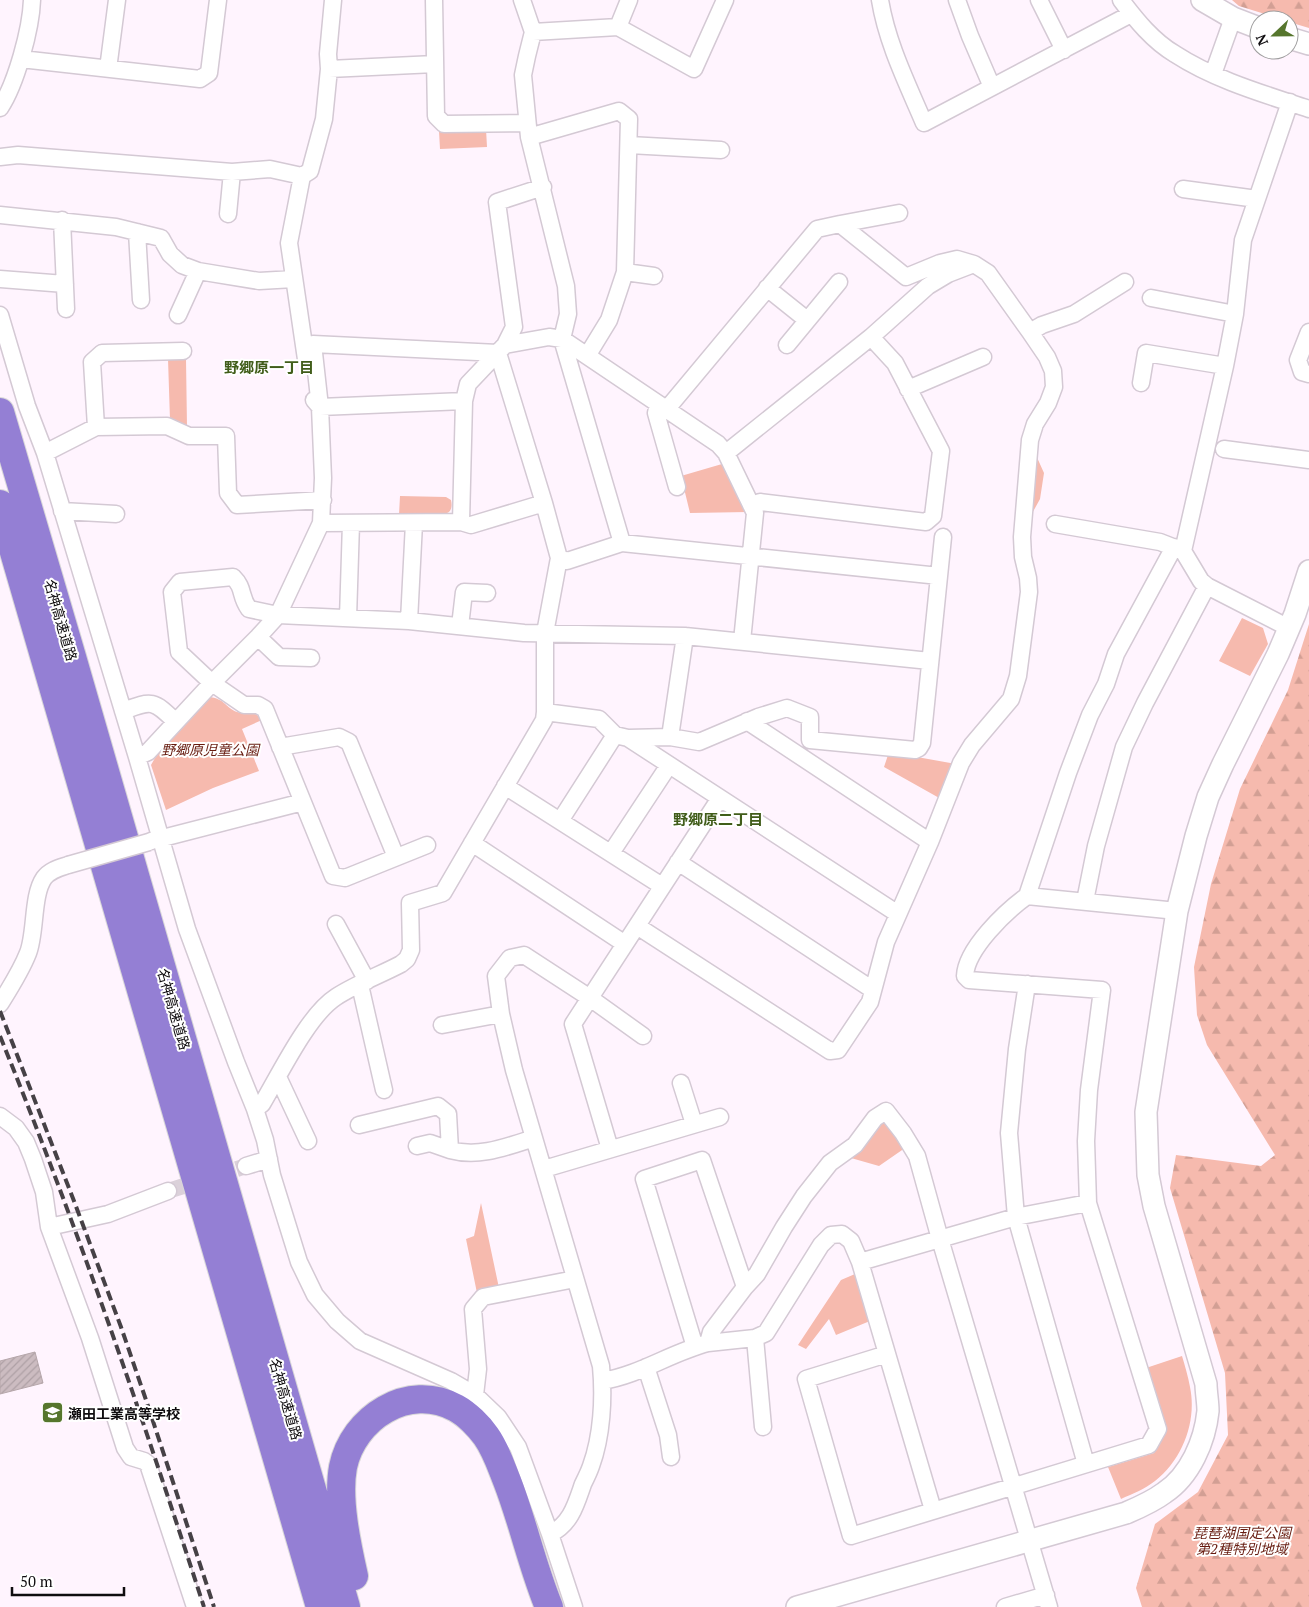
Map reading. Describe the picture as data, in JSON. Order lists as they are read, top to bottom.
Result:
{
  "streets": {
    "highway": ["名神高速道路"]
  },
  "districts": ["野郷原一丁目", "野郷原二丁目"],
  "parks": ["野郷原児童公園", "琵琶湖国定公園 第2種特別地域"],
  "places": {
    "school or university": ["瀬田工業高等学校"]
  },
  "scale_bar": "50 m",
  "north": "left"
}
